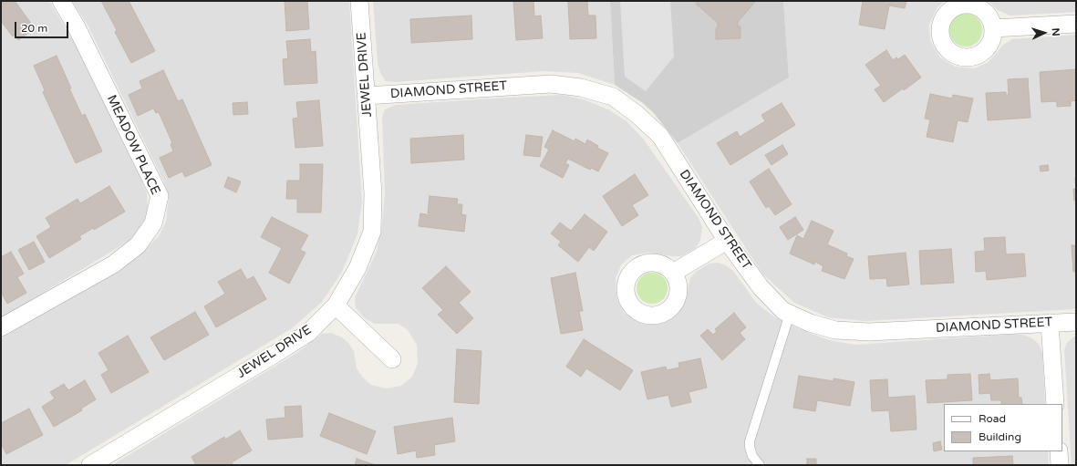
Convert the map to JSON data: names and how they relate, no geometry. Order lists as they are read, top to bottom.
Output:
{
  "streets": {
    "street": ["JEWEL DRIVE", "DIAMOND STREET", "MEADOW PLACE"]
  },
  "crossings": [
    ["JEWEL DRIVE", "DIAMOND STREET"]
  ],
  "legend": ["Road", "Building"],
  "scale_bar": "20 m",
  "north": "right"
}
